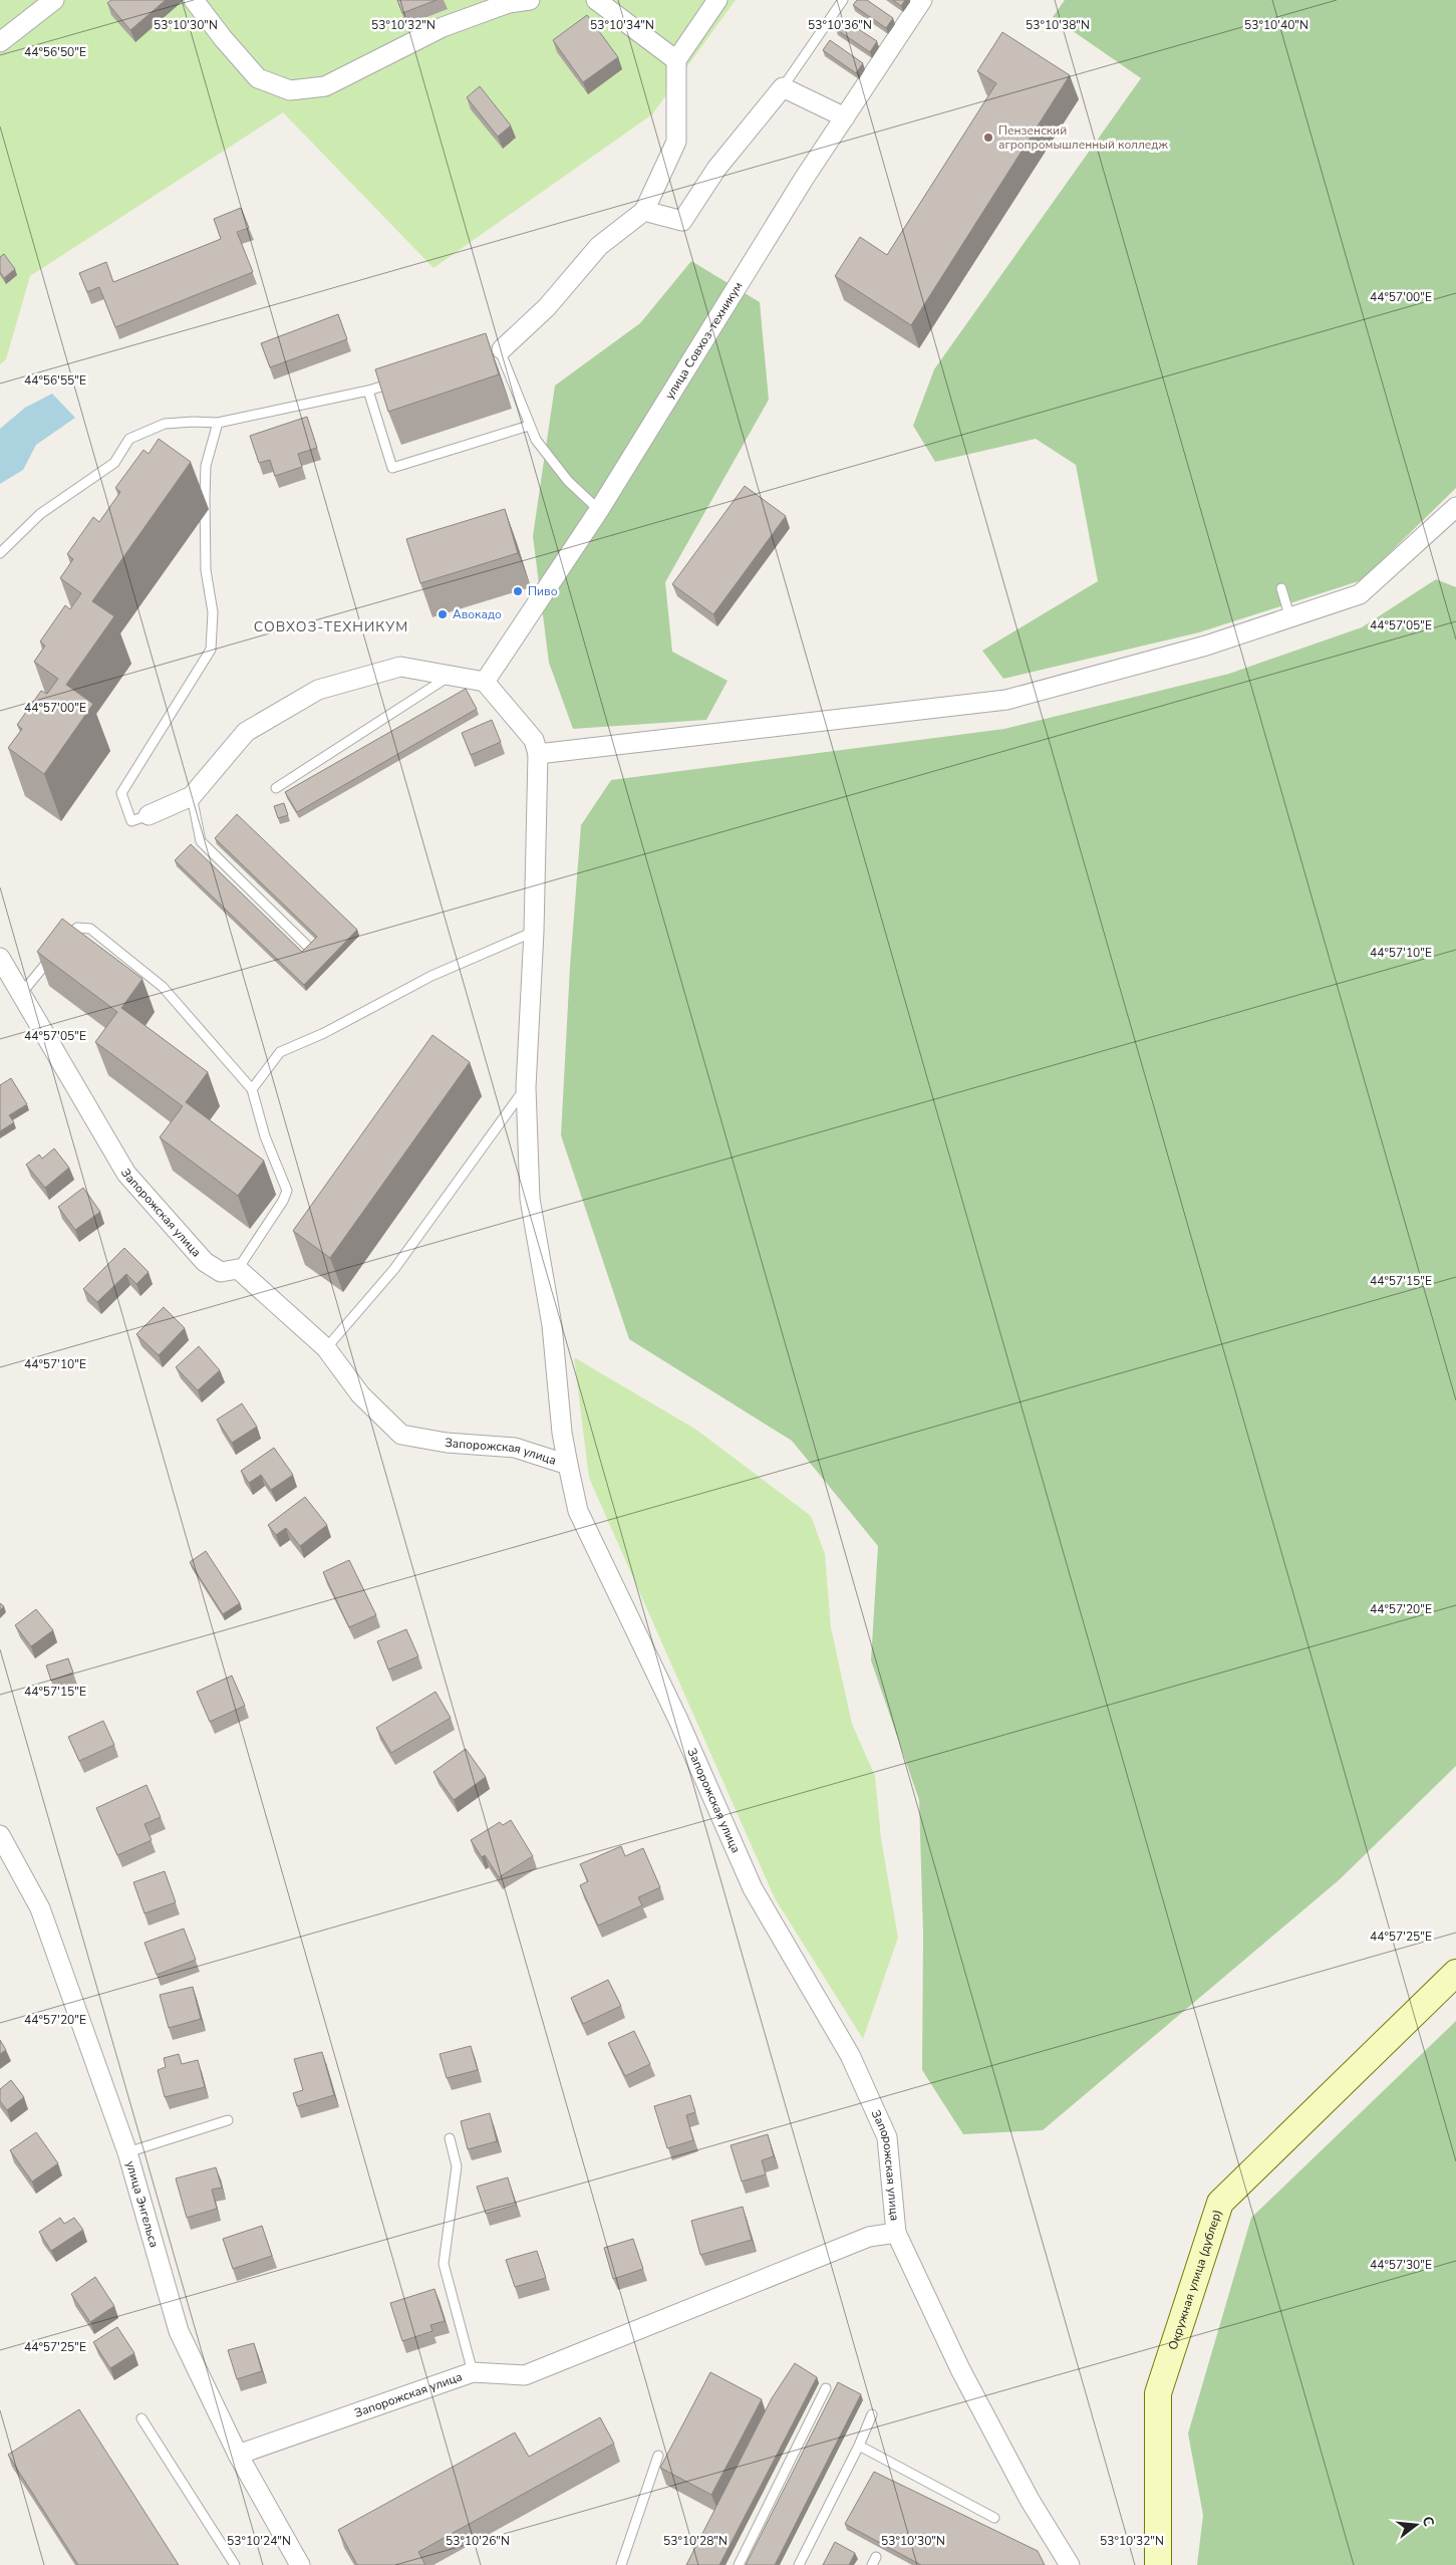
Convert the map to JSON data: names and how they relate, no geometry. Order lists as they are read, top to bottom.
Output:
{
  "streets": {
    "street": [
      "улица Совхоз-техникум",
      "Запорожская улица",
      "улица Энгельса",
      "Окружная улица (дублер)"
    ]
  },
  "crossings": [
    ["Запорожская улица", "улица Энгельса"]
  ],
  "districts": ["СОВХОЗ-ТЕХНИКУМ"],
  "places": ["Пензенский агропромышленный колледж", "Пиво", "Авокадо"],
  "north": "right",
  "coordinates": [
    "53°10'30\"N",
    "53°10'32\"N",
    "53°10'34\"N",
    "53°10'36\"N",
    "53°10'38\"N",
    "53°10'40\"N",
    "44°56'50\"E",
    "44°57'00\"E",
    "44°56'55\"E",
    "44°57'05\"E",
    "44°57'10\"E",
    "44°57'15\"E",
    "44°57'20\"E",
    "44°57'25\"E",
    "44°57'30\"E",
    "53°10'24\"N",
    "53°10'26\"N",
    "53°10'28\"N"
  ]
}
